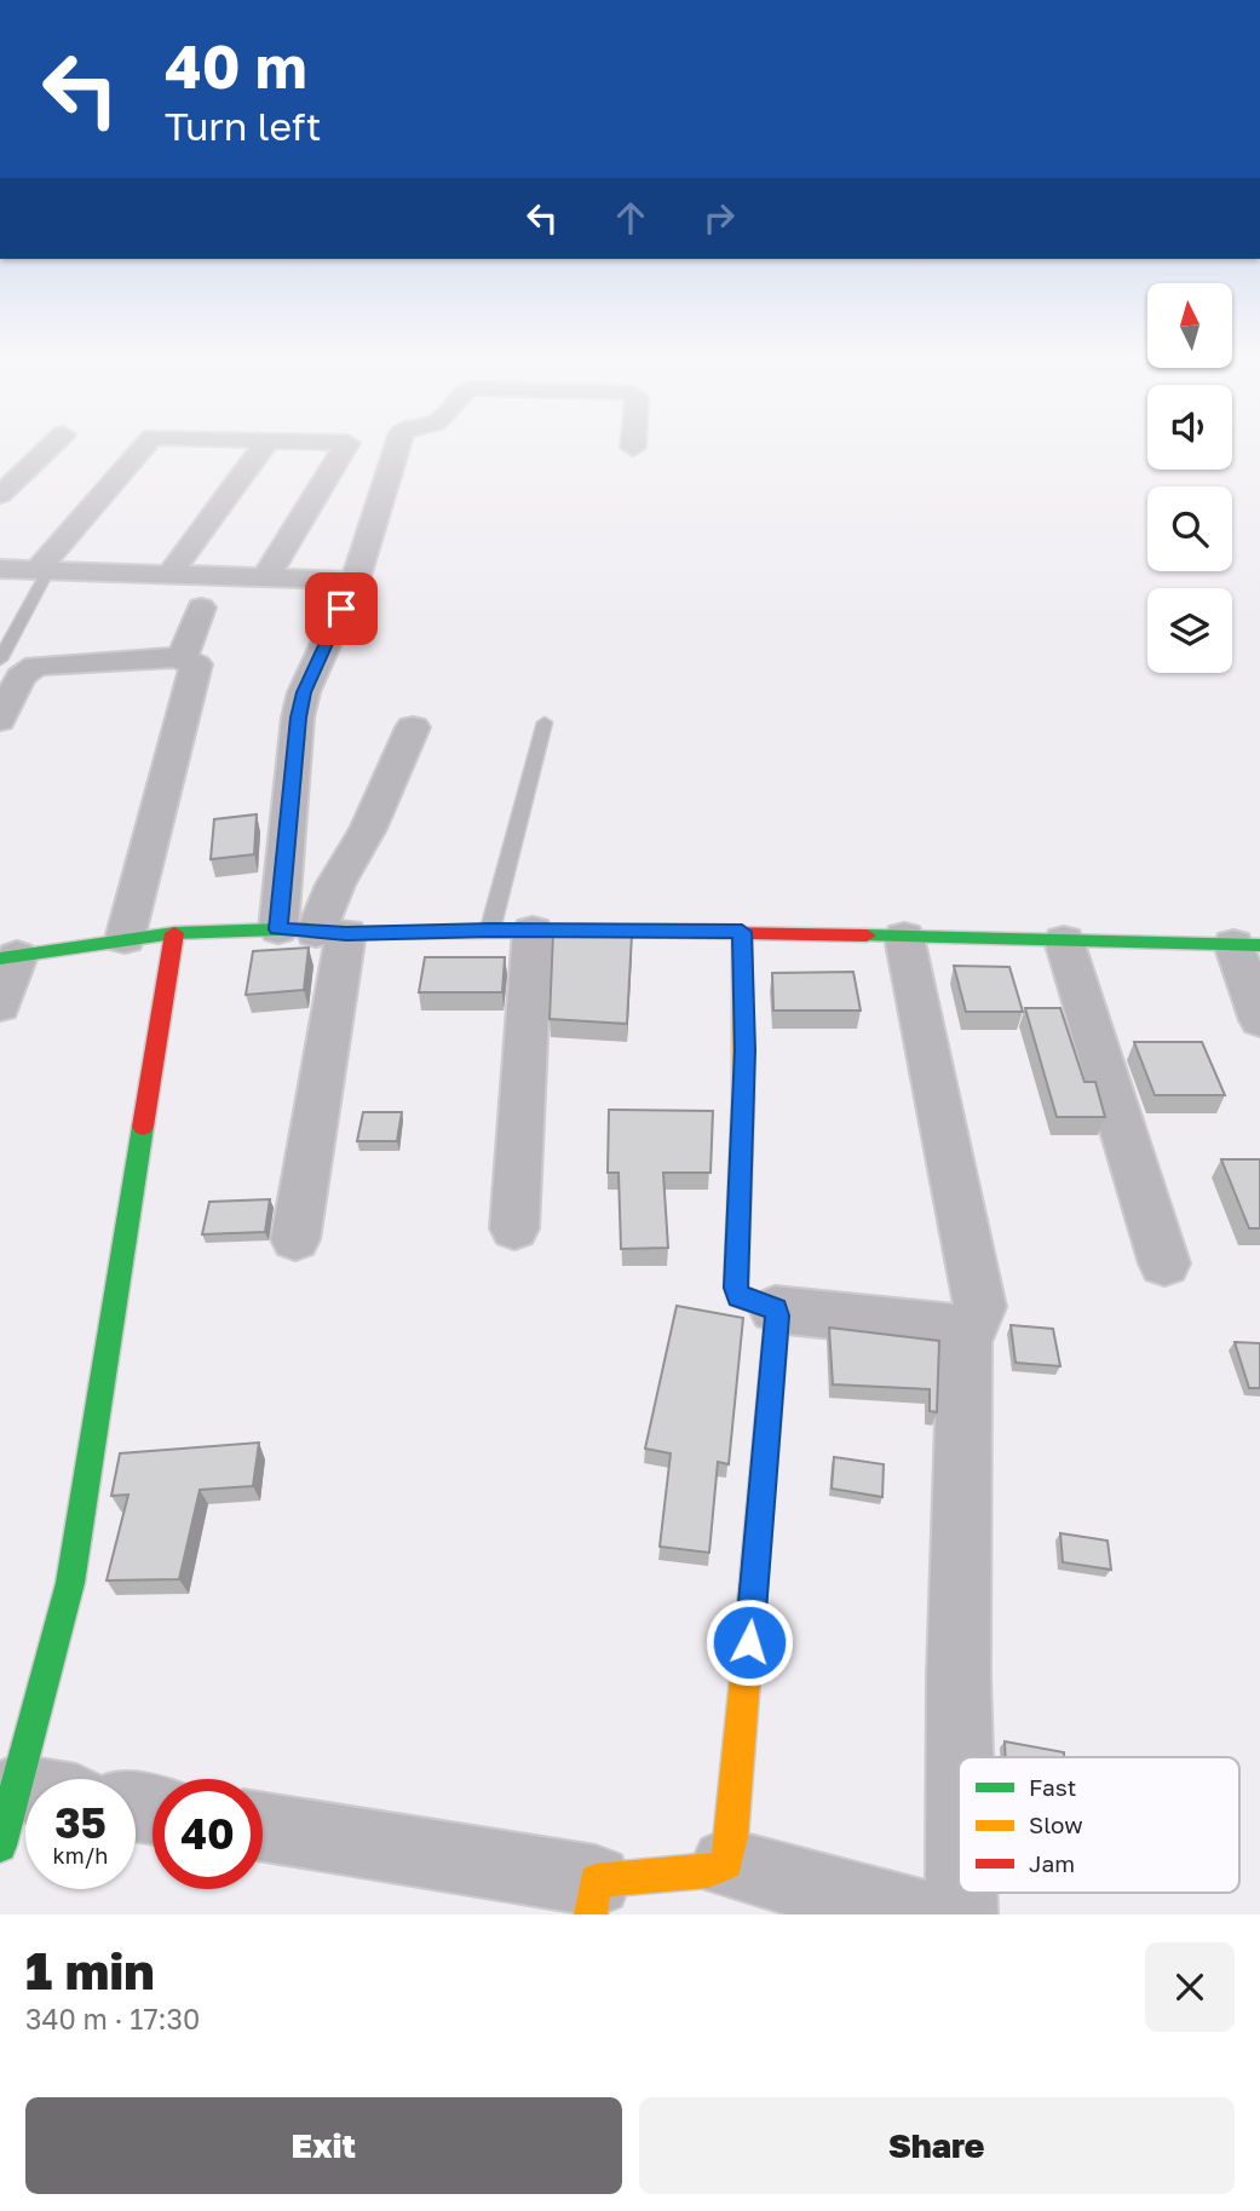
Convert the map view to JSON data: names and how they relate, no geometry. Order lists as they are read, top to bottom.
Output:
{
  "legend": ["Fast", "Slow", "Jam"],
  "north": "top",
  "page": {
    "turn": ["40 m", "Turn left"],
    "speed": "35 km/h",
    "limit": "40",
    "heading": ["1 min", "340 m · 17:30"],
    "buttons": ["Exit", "Share"]
  }
}
